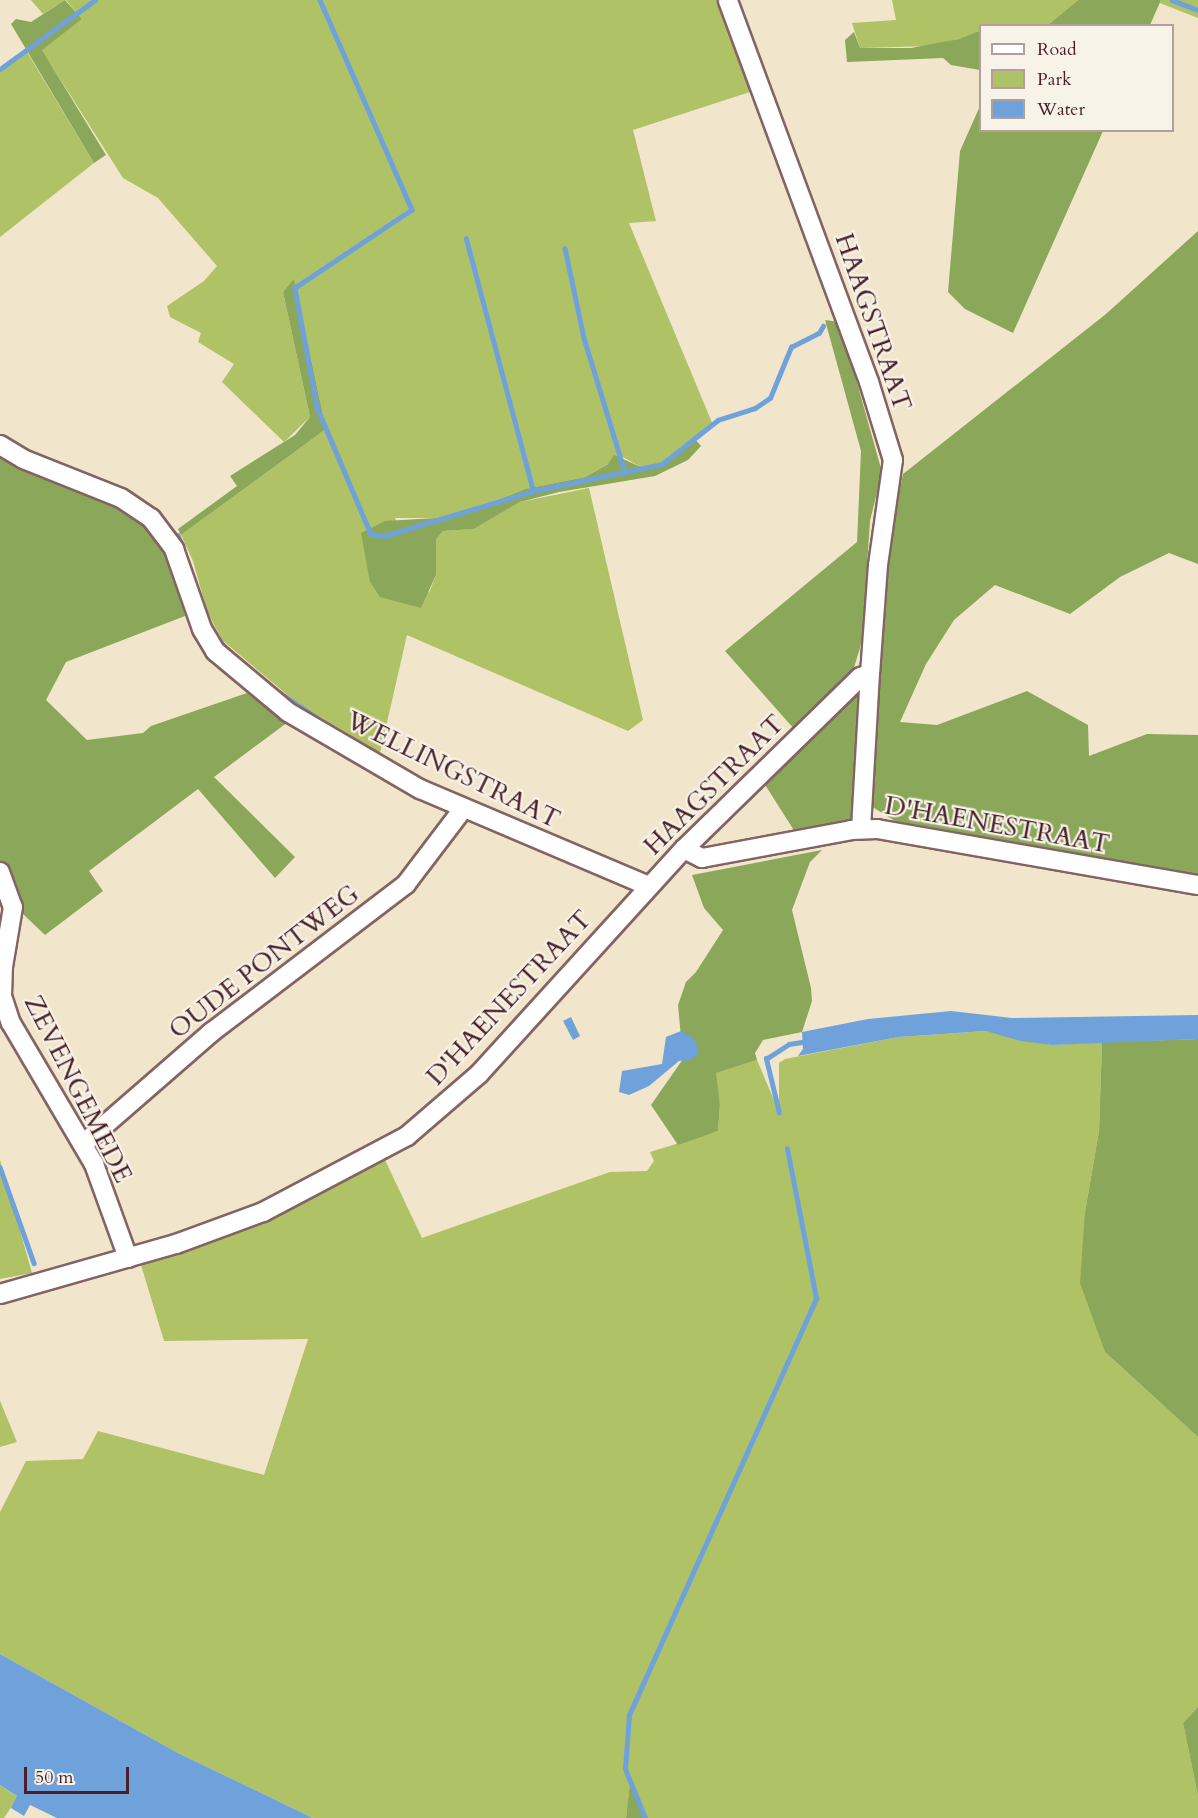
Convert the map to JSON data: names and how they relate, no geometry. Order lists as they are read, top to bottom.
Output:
{
  "streets": {
    "street": [
      "HAAGSTRAAT",
      "WELLINGSTRAAT",
      "D'HAENESTRAAT",
      "OUDE PONTWEG",
      "ZEVENGEMEDE"
    ]
  },
  "crossings": [
    ["HAAGSTRAAT", "WELLINGSTRAAT"],
    ["HAAGSTRAAT", "D'HAENESTRAAT"],
    ["WELLINGSTRAAT", "D'HAENESTRAAT"],
    ["WELLINGSTRAAT", "OUDE PONTWEG"],
    ["D'HAENESTRAAT", "ZEVENGEMEDE"],
    ["OUDE PONTWEG", "ZEVENGEMEDE"]
  ],
  "legend": ["Road", "Park", "Water"],
  "scale_bar": "50 m"
}
